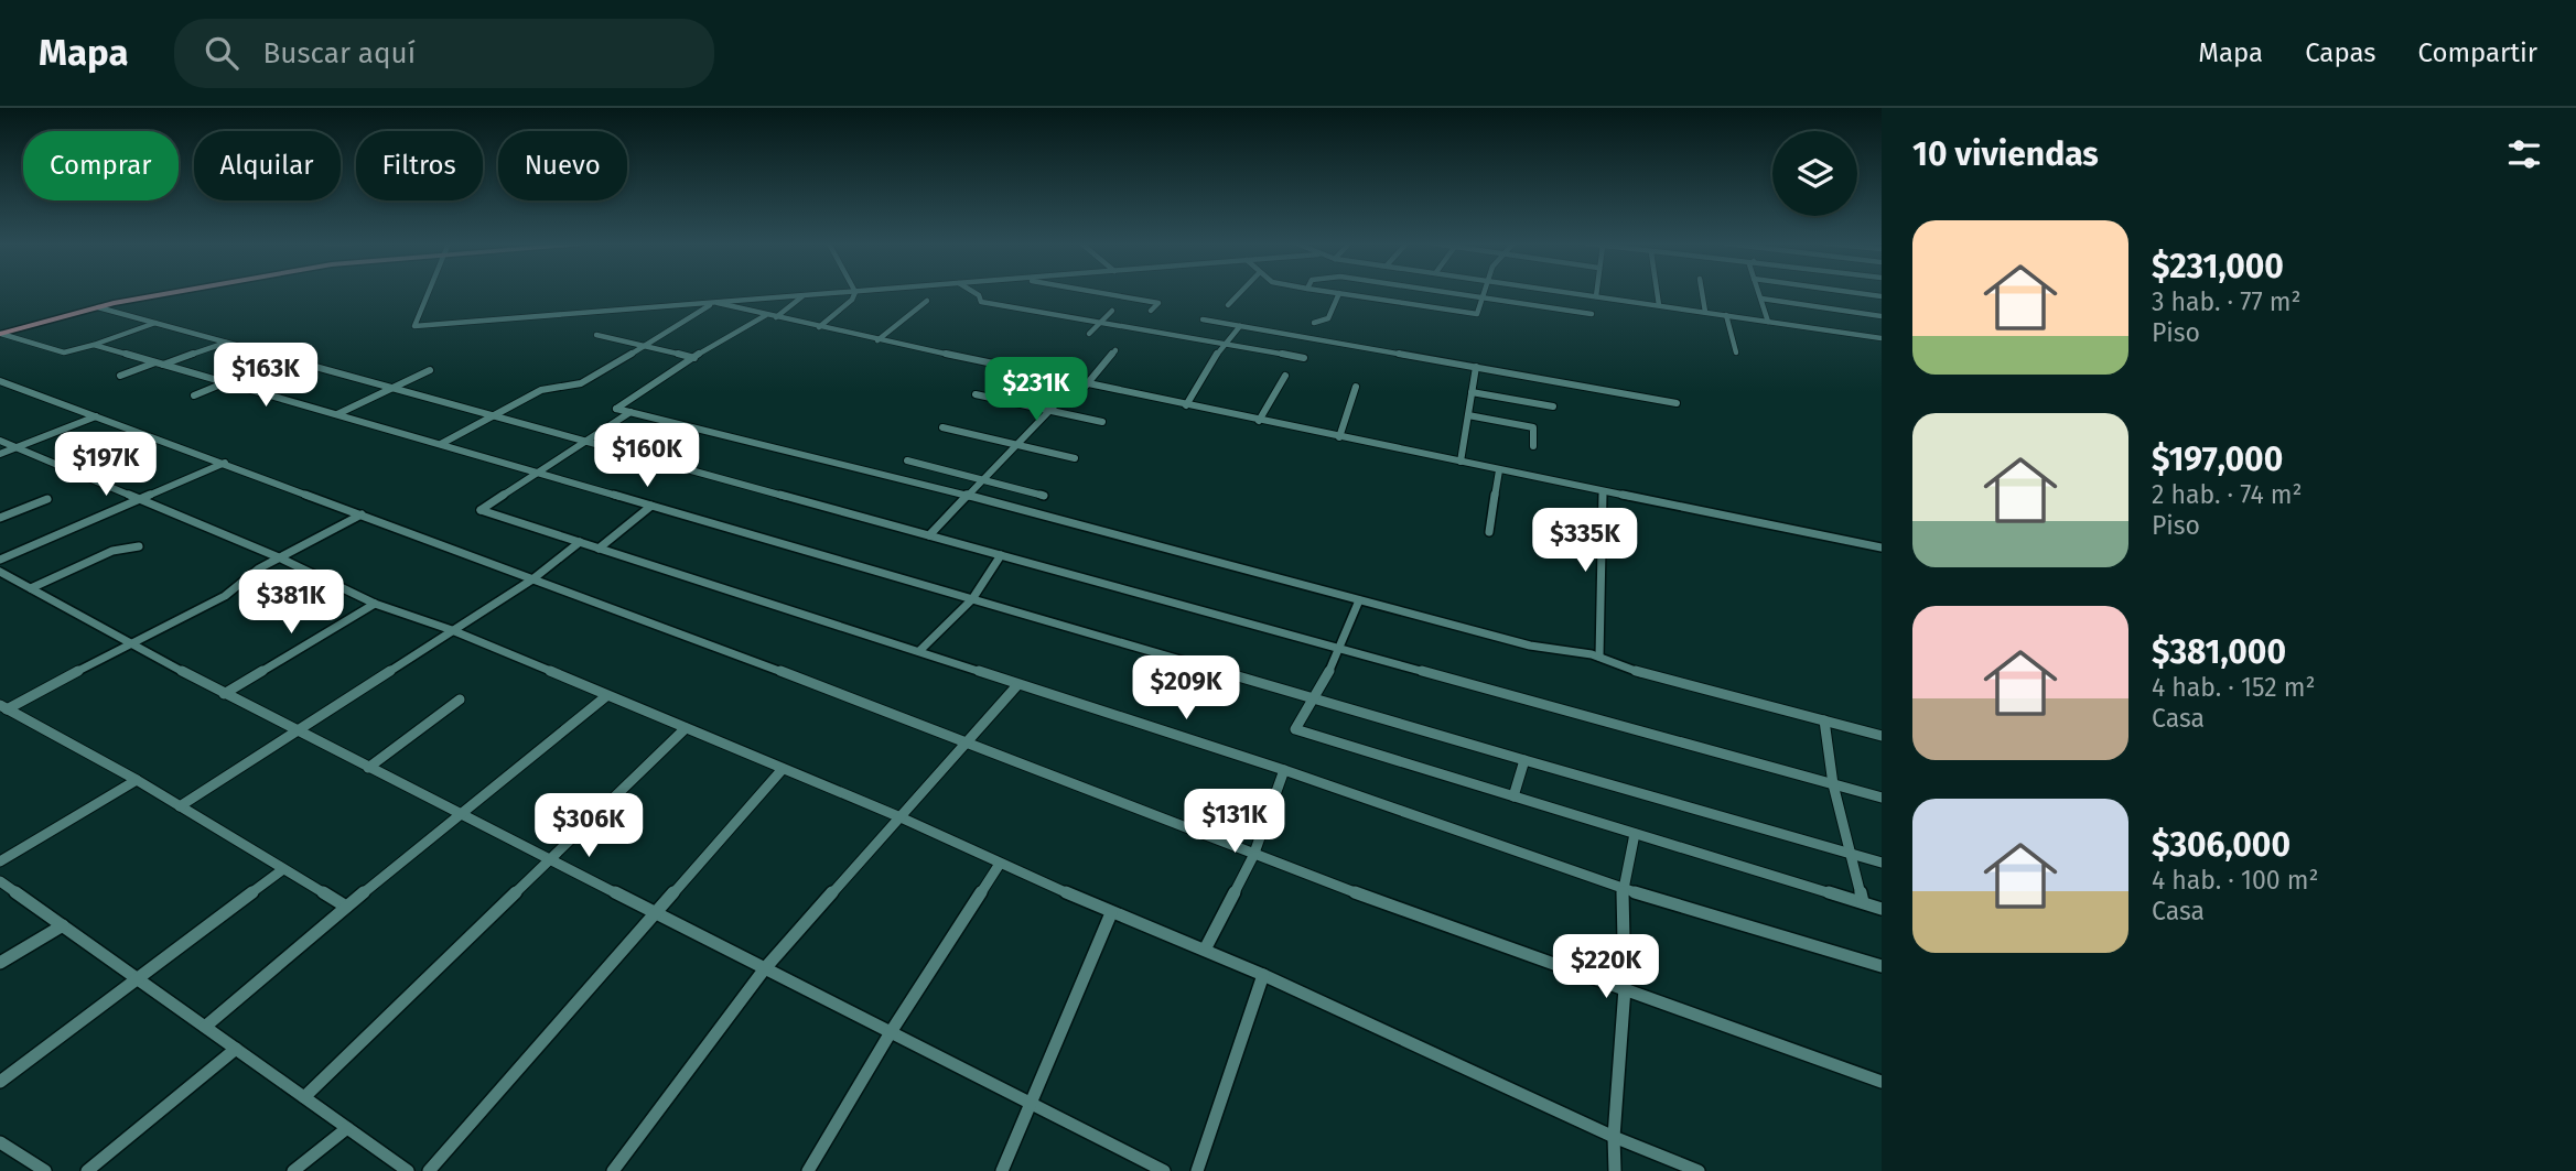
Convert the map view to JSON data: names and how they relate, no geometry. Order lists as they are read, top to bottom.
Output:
{
  "page": {
    "header": "Mapa",
    "search": "Buscar aquí",
    "nav": ["Mapa", "Capas", "Compartir"],
    "heading": "10 viviendas",
    "chip": [
      "Comprar",
      "Alquilar",
      "Filtros",
      "Nuevo"
    ],
    "list": [
      {
        "name": "$231,000",
        "note": "3 hab. · 77 m² · Piso"
      },
      {
        "name": "$197,000",
        "note": "2 hab. · 74 m² · Piso"
      },
      {
        "name": "$381,000",
        "note": "4 hab. · 152 m² · Casa"
      },
      {
        "name": "$306,000",
        "note": "4 hab. · 100 m² · Casa"
      }
    ],
    "price": [
      "$163K",
      "$231K",
      "$160K",
      "$197K",
      "$335K",
      "$381K",
      "$209K",
      "$131K",
      "$306K",
      "$220K"
    ]
  }
}
